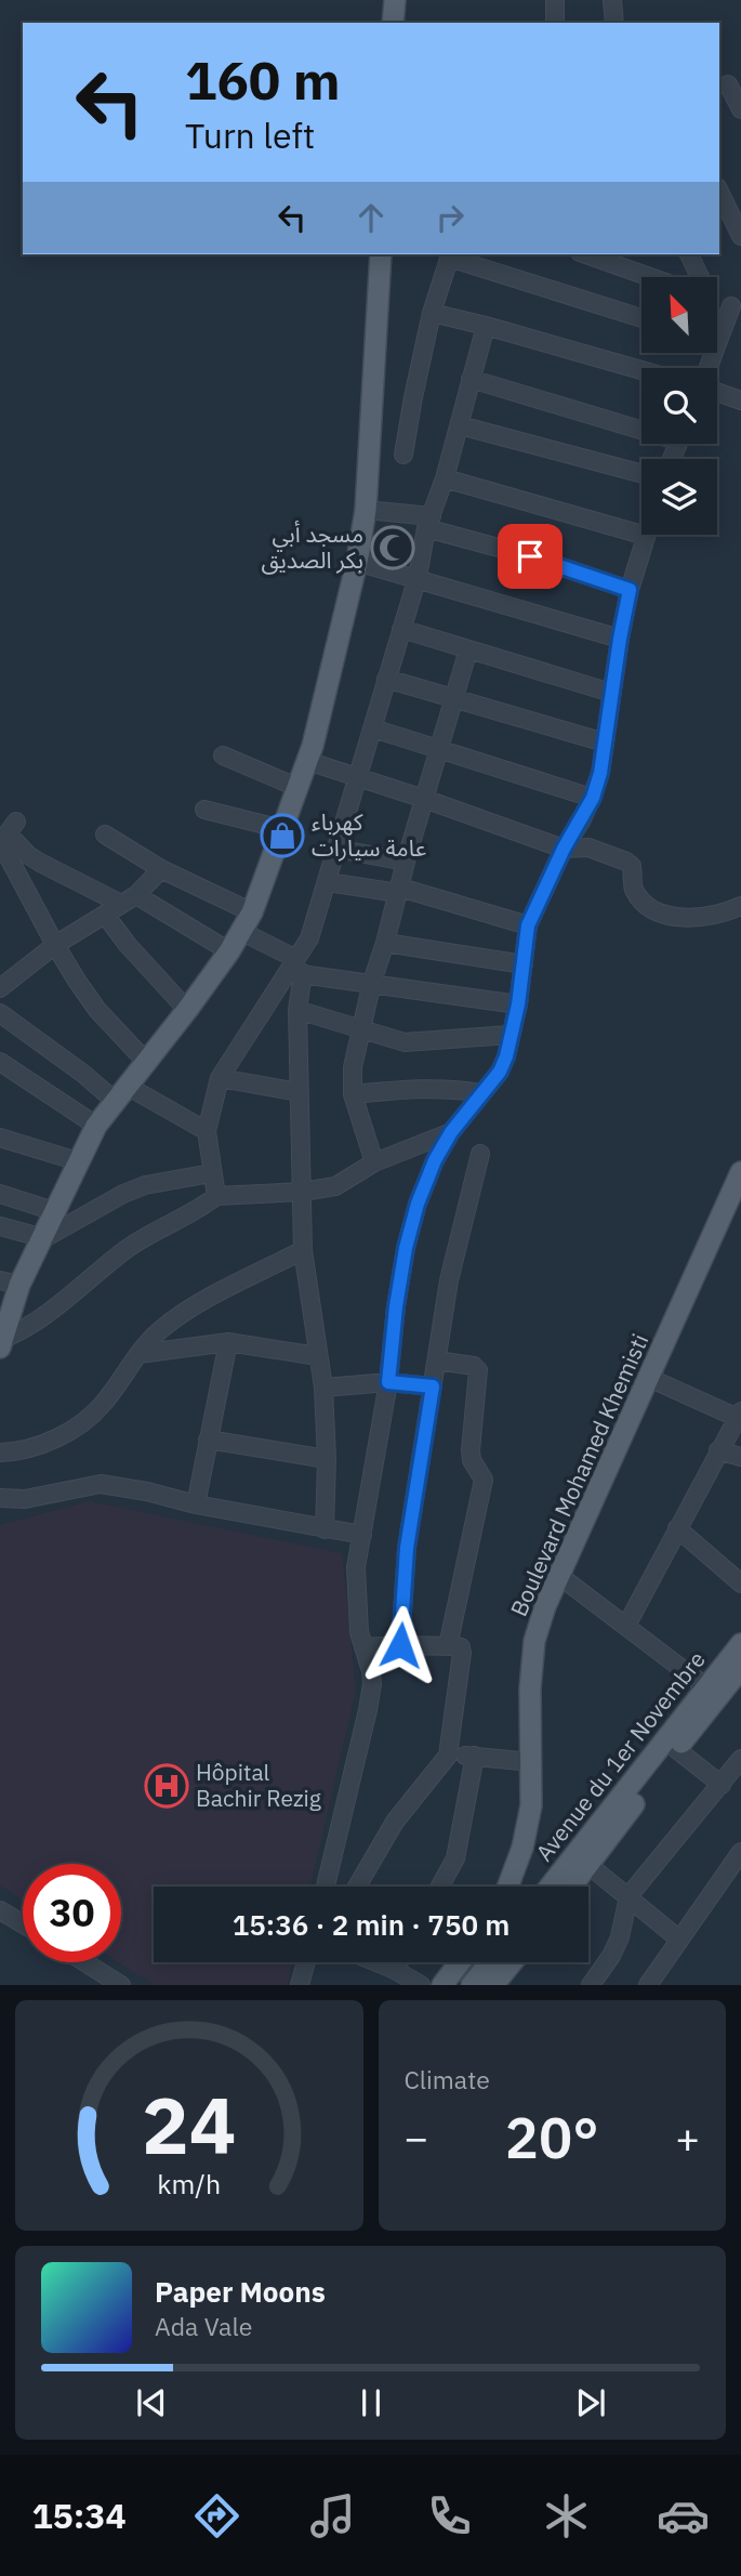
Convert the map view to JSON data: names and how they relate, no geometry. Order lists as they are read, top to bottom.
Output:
{
  "streets": {
    "main road": ["Boulevard Mohamed Khemisti", "Avenue du 1er Novembre"]
  },
  "places": {
    "mosque": ["مسجد أبي بكر الصديق"],
    "shop": ["كهرباء عامة سيارات"],
    "hospital": ["Hôpital Bachir Rezig"]
  },
  "north": "top left",
  "page": {
    "turn": ["160 m", "Turn left"],
    "limit": "30",
    "trip": "15:36 · 2 min · 750 m",
    "tile": "Climate",
    "heat": ["−", "20°", "+"],
    "song": ["Paper Moons", "Ada Vale"],
    "tabs": "15:34",
    "gauge": ["24", "km/h"]
  }
}
